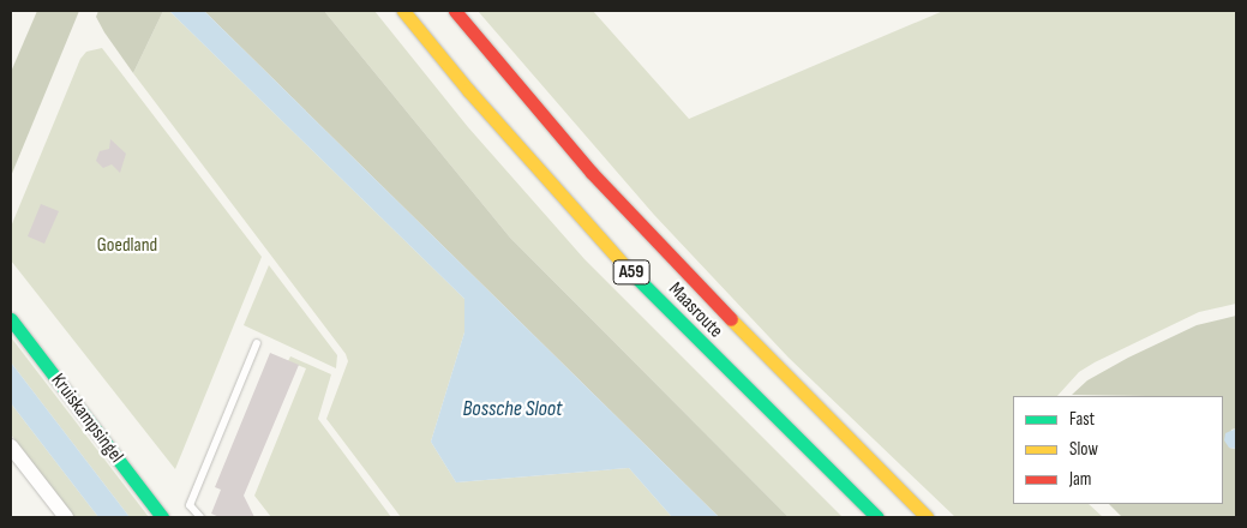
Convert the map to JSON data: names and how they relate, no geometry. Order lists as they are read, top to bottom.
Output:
{
  "streets": {
    "main road": ["A59", "Maasroute", "Kruiskampsingel"]
  },
  "water": ["Bossche Sloot"],
  "parks": ["Goedland"],
  "legend": ["Fast", "Slow", "Jam"]
}
